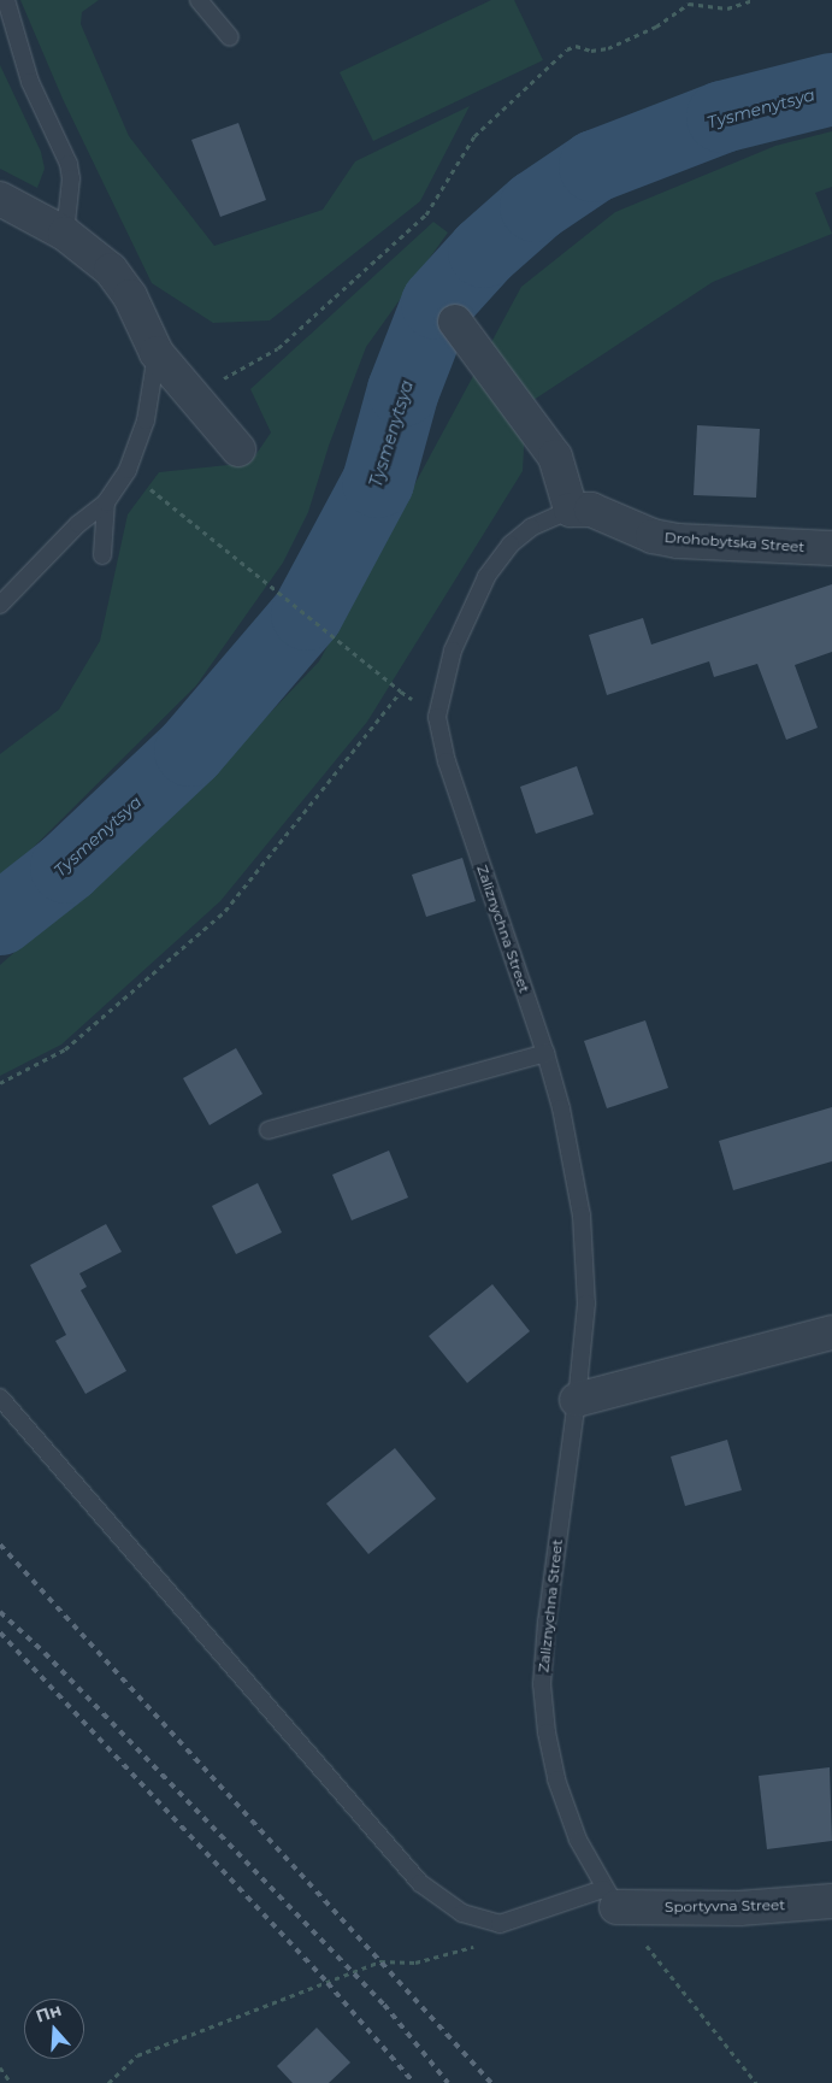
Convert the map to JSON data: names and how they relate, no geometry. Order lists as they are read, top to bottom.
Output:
{
  "streets": {
    "street": ["Drohobytska Street", "Sportyvna Street"],
    "lane": ["Zaliznychna Street"]
  },
  "crossings": [
    ["Drohobytska Street", "Zaliznychna Street"],
    ["Zaliznychna Street", "Sportyvna Street"]
  ],
  "water": ["Tysmenytsya"],
  "north": "top"
}
